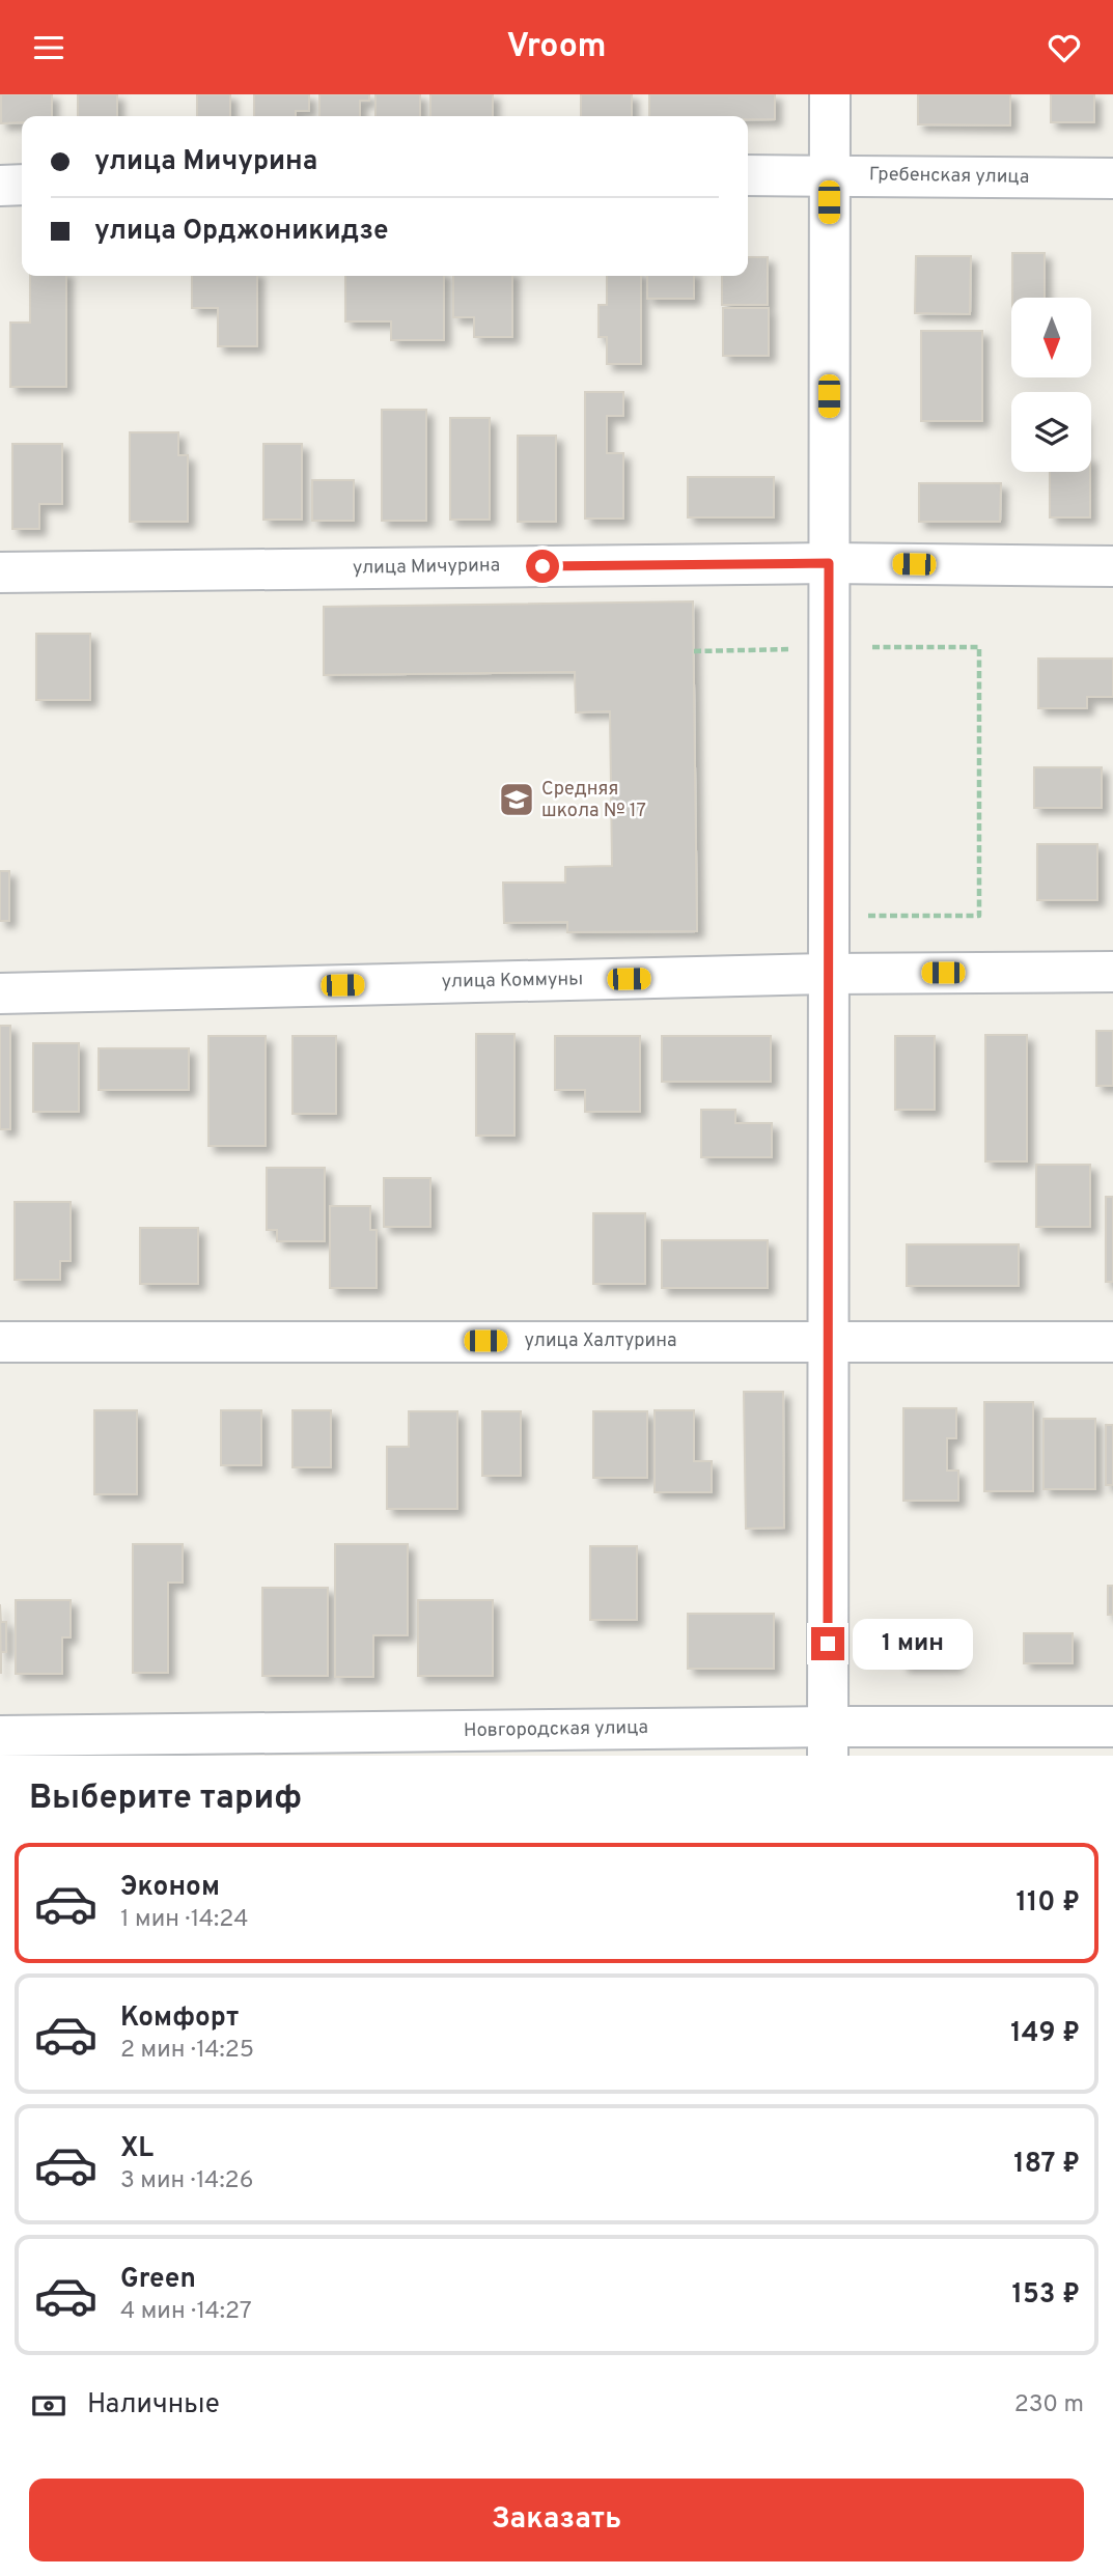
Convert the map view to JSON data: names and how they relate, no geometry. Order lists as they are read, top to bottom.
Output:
{
  "streets": {
    "street": [
      "Гребенская улица",
      "улица Мичурина",
      "улица Коммуны",
      "улица Халтурина",
      "Новгородская улица"
    ]
  },
  "places": {
    "school or university": ["Средняя школа № 17"]
  },
  "north": "bottom",
  "page": {
    "header": "Vroom",
    "banner": ["улица Мичурина", "улица Орджоникидзе"],
    "bubble": "1 мин",
    "heading": "Выберите тариф",
    "list": [
      {
        "name": "Эконом",
        "note": "1 мин · 14:24",
        "value": "110 ₽"
      },
      {
        "name": "Комфорт",
        "note": "2 мин · 14:25",
        "value": "149 ₽"
      },
      {
        "name": "XL",
        "note": "3 мин · 14:26",
        "value": "187 ₽"
      },
      {
        "name": "Green",
        "note": "4 мин · 14:27",
        "value": "153 ₽"
      }
    ],
    "pay": ["Наличные", "230 m"],
    "buttons": "Заказать"
  }
}
